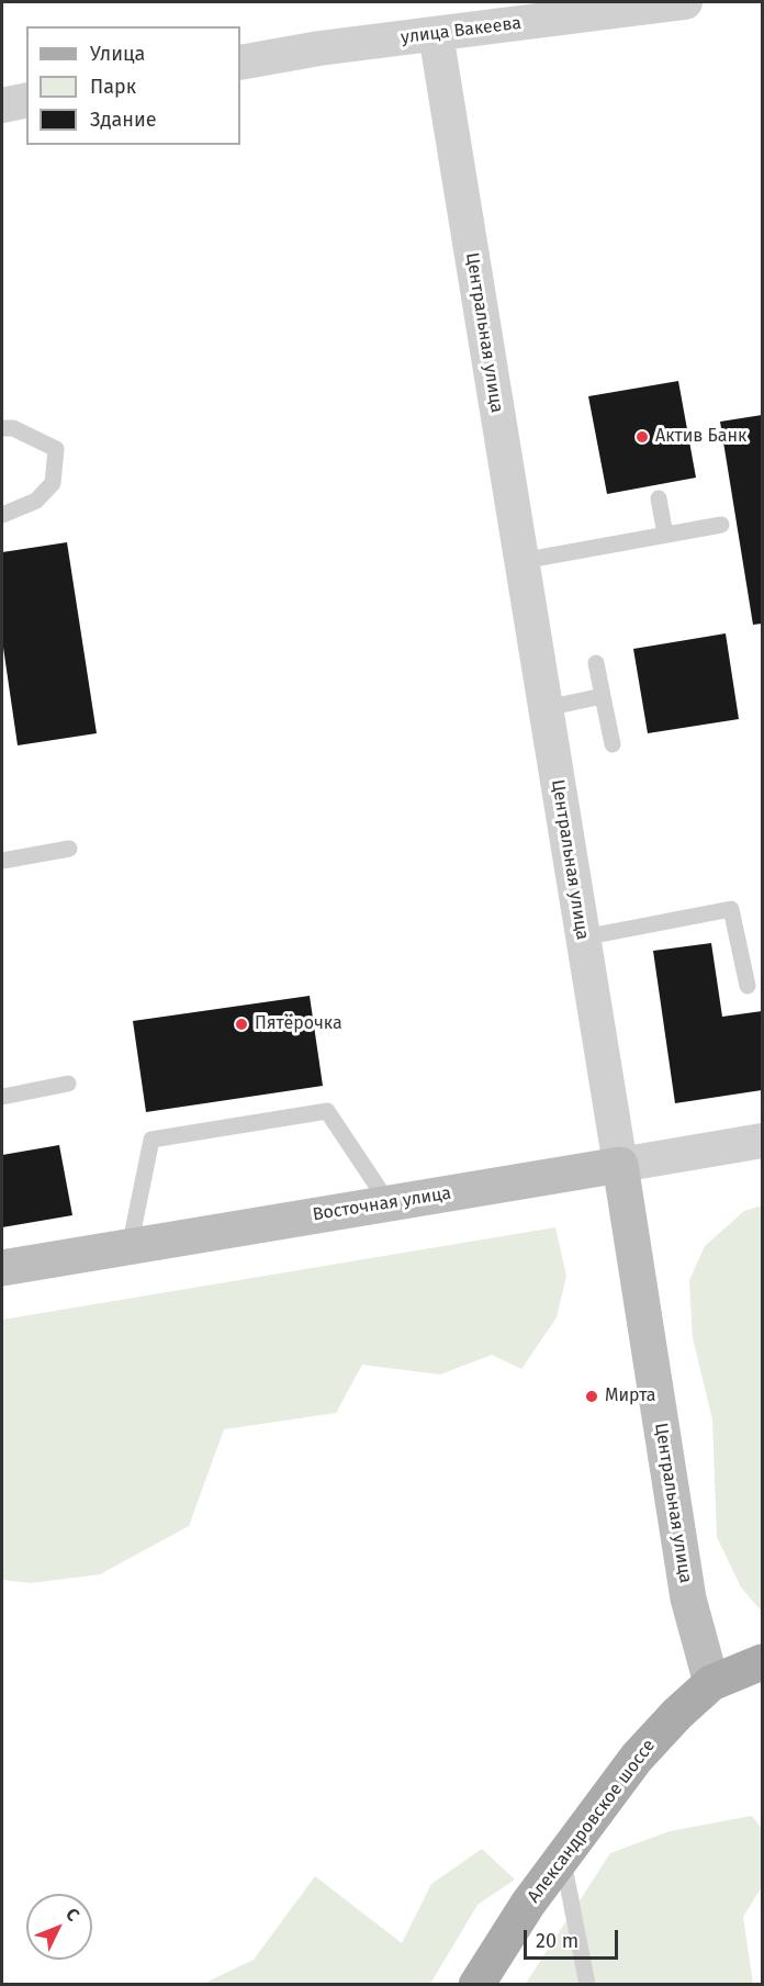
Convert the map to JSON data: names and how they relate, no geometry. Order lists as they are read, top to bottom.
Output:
{
  "streets": {
    "main road": ["Александровское шоссе"],
    "street": ["улица Вакеева", "Центральная улица", "Восточная улица"]
  },
  "crossings": [
    ["улица Вакеева", "Центральная улица"],
    ["Центральная улица", "Восточная улица"],
    ["Центральная улица", "Александровское шоссе"]
  ],
  "places": ["Актив Банк", "Пятёрочка", "Мирта"],
  "legend": ["Улица", "Парк", "Здание"],
  "scale_bar": "20 m",
  "north": "top right"
}
